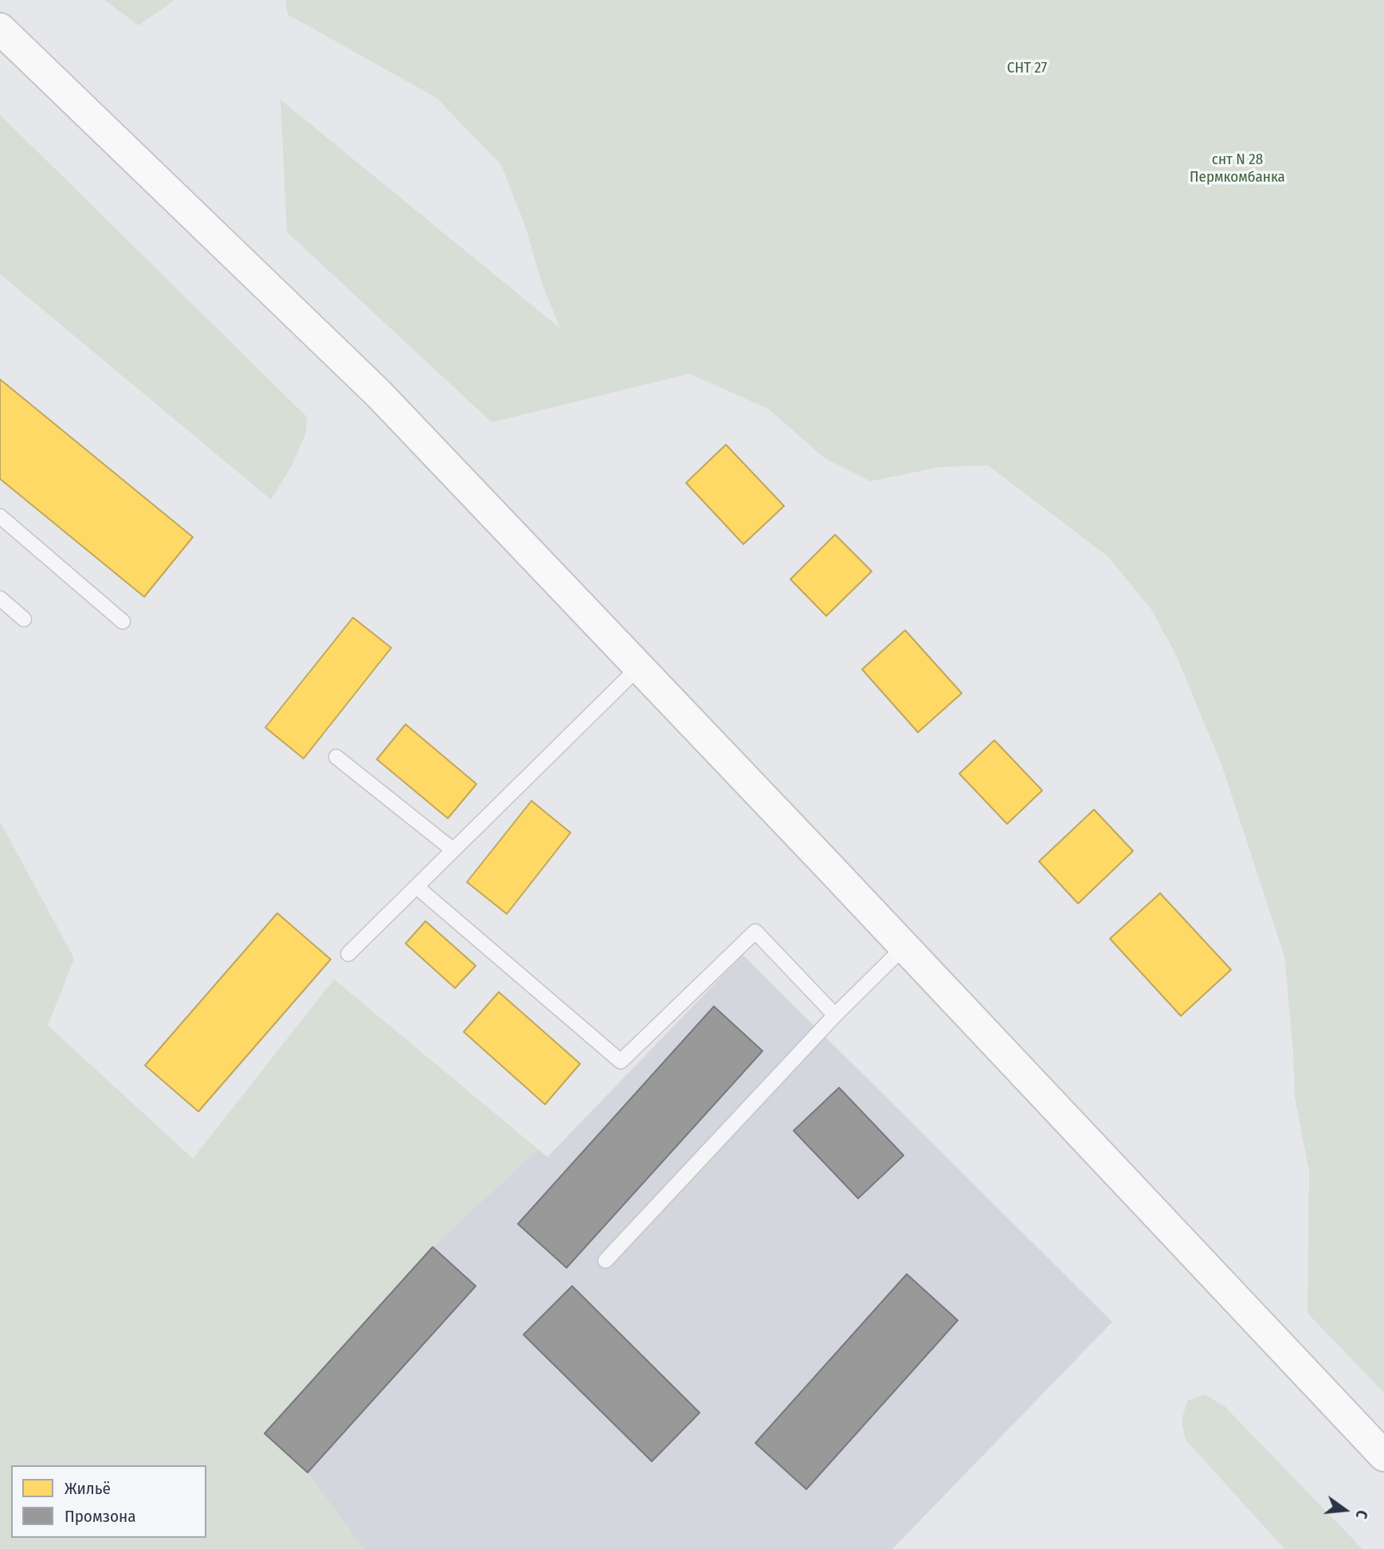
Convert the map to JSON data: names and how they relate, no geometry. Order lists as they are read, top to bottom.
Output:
{
  "parks": ["СНТ 27", "снт N 28 Пермкомбанка"],
  "legend": ["Жильё", "Промзона"],
  "north": "right"
}
